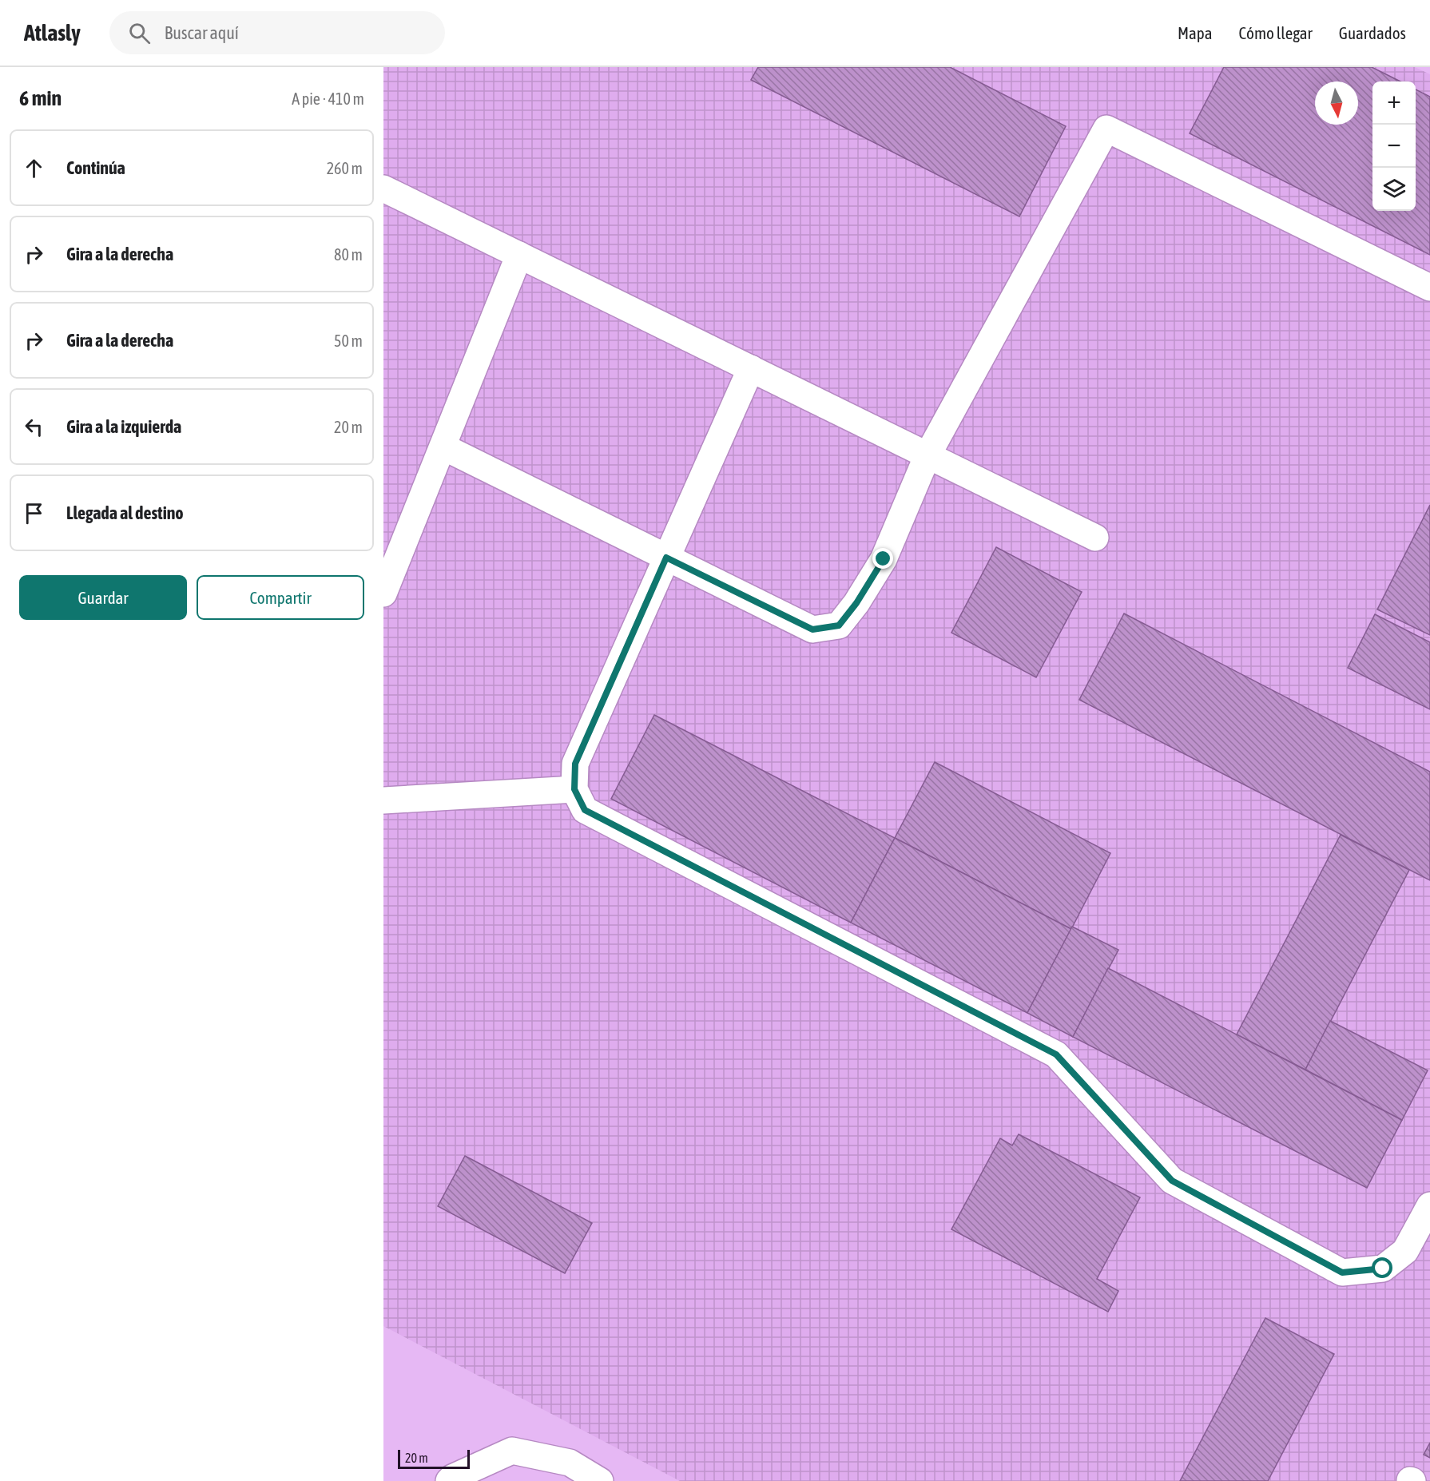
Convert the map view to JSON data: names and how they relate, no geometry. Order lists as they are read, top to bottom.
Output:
{
  "scale_bar": "20 m",
  "north": "bottom",
  "page": {
    "header": "Atlasly",
    "search": "Buscar aquí",
    "nav": ["Mapa", "Cómo llegar", "Guardados"],
    "heading": ["6 min", "A pie · 410 m"],
    "map_buttons": ["+", "−"],
    "list": [
      ["Continúa", "260 m"],
      ["Gira a la derecha", "80 m"],
      ["Gira a la derecha", "50 m"],
      ["Gira a la izquierda", "20 m"],
      "Llegada al destino"
    ],
    "buttons": ["Guardar", "Compartir"],
    "scale": "20 m"
  }
}
